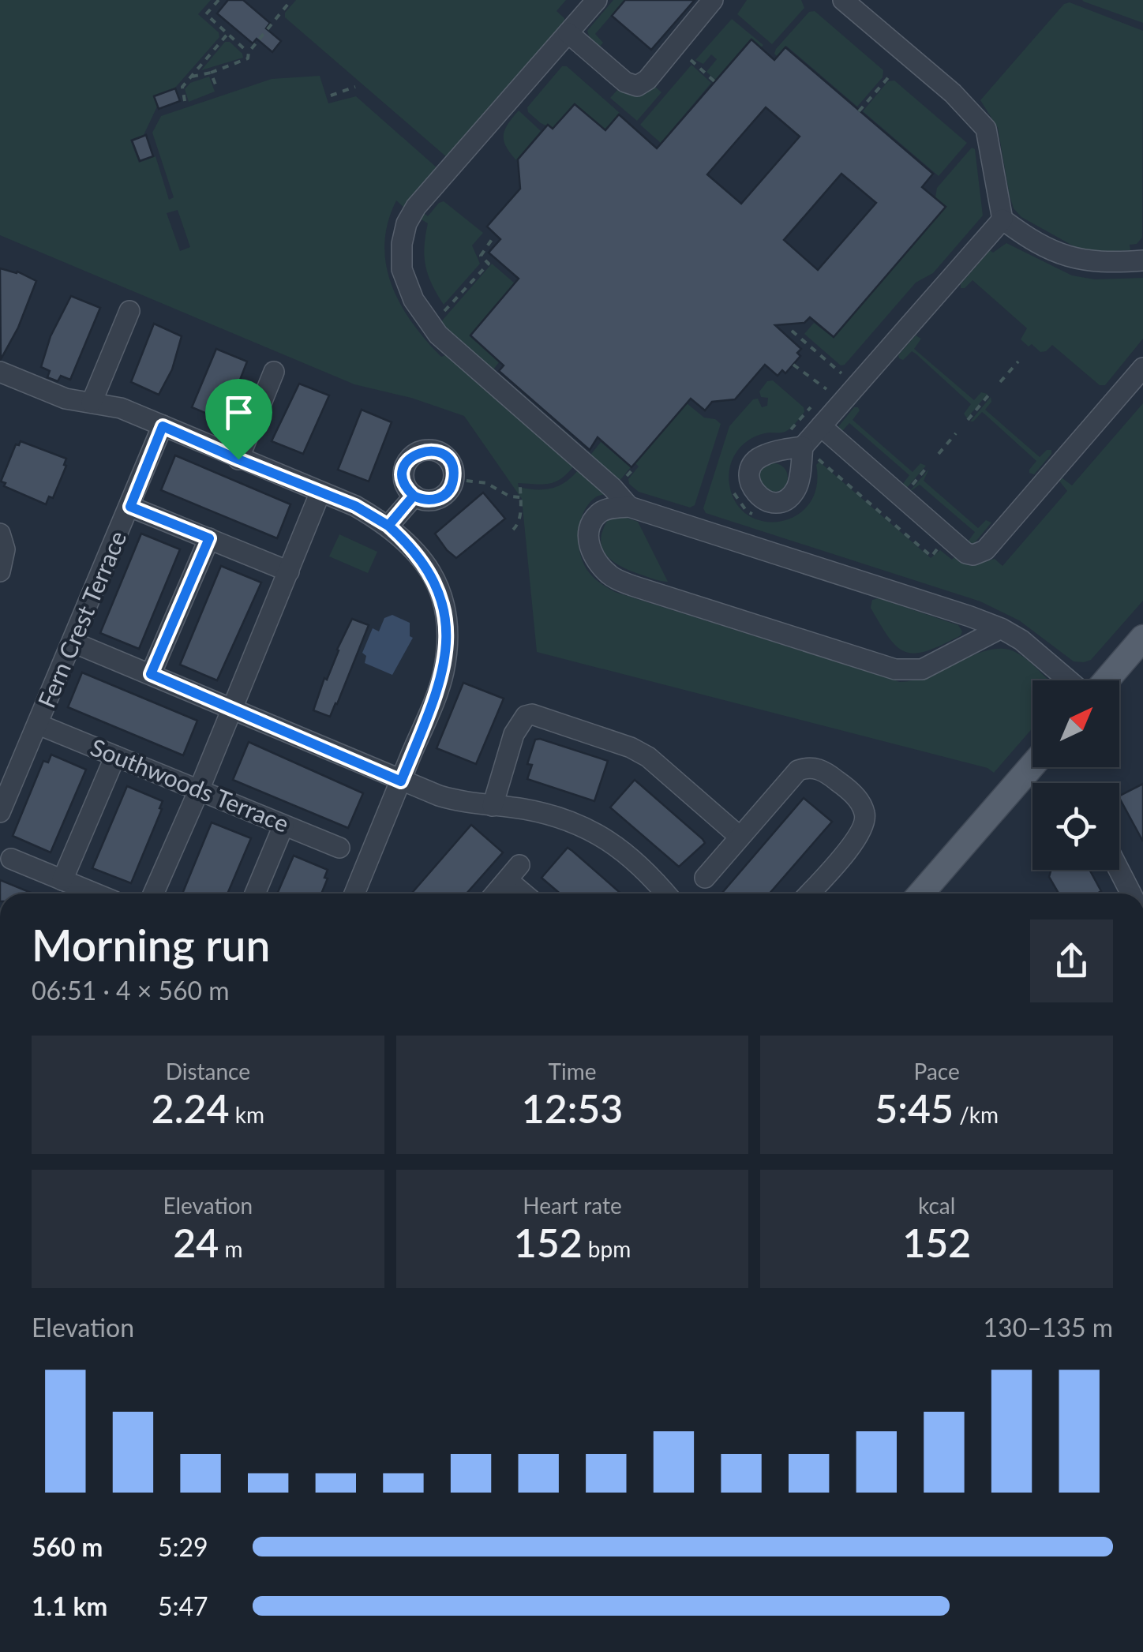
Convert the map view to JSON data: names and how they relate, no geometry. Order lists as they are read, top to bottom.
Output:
{
  "streets": {
    "street": ["Fern Crest Terrace", "Southwoods Terrace"]
  },
  "crossings": [
    ["Fern Crest Terrace", "Southwoods Terrace"]
  ],
  "north": "top right",
  "page": {
    "heading": ["Morning run", "06:51 · 4 × 560 m"],
    "stats": [
      ["Distance", "2.24 km"],
      ["Time", "12:53"],
      ["Pace", "5:45 /km"],
      ["Elevation", "24 m"],
      ["Heart rate", "152 bpm"],
      ["kcal", "152"]
    ],
    "chart": ["Elevation", "130–135 m"],
    "list": [
      {
        "name": "560 m",
        "note": "5:29"
      },
      {
        "name": "1.1 km",
        "note": "5:47"
      }
    ]
  }
}
